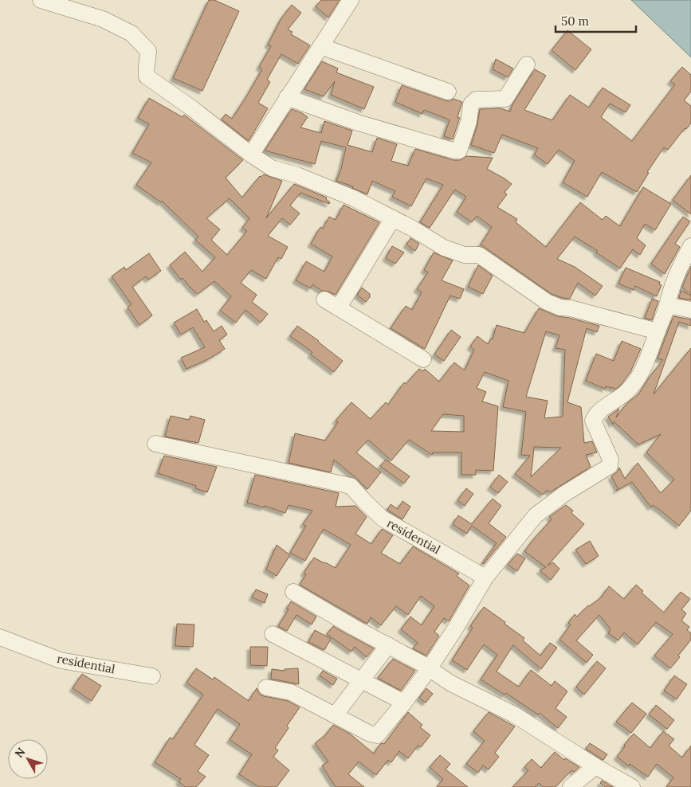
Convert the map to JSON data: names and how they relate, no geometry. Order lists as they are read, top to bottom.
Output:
{
  "streets": {
    "street": ["residential"]
  },
  "scale_bar": "50 m",
  "north": "top left"
}
